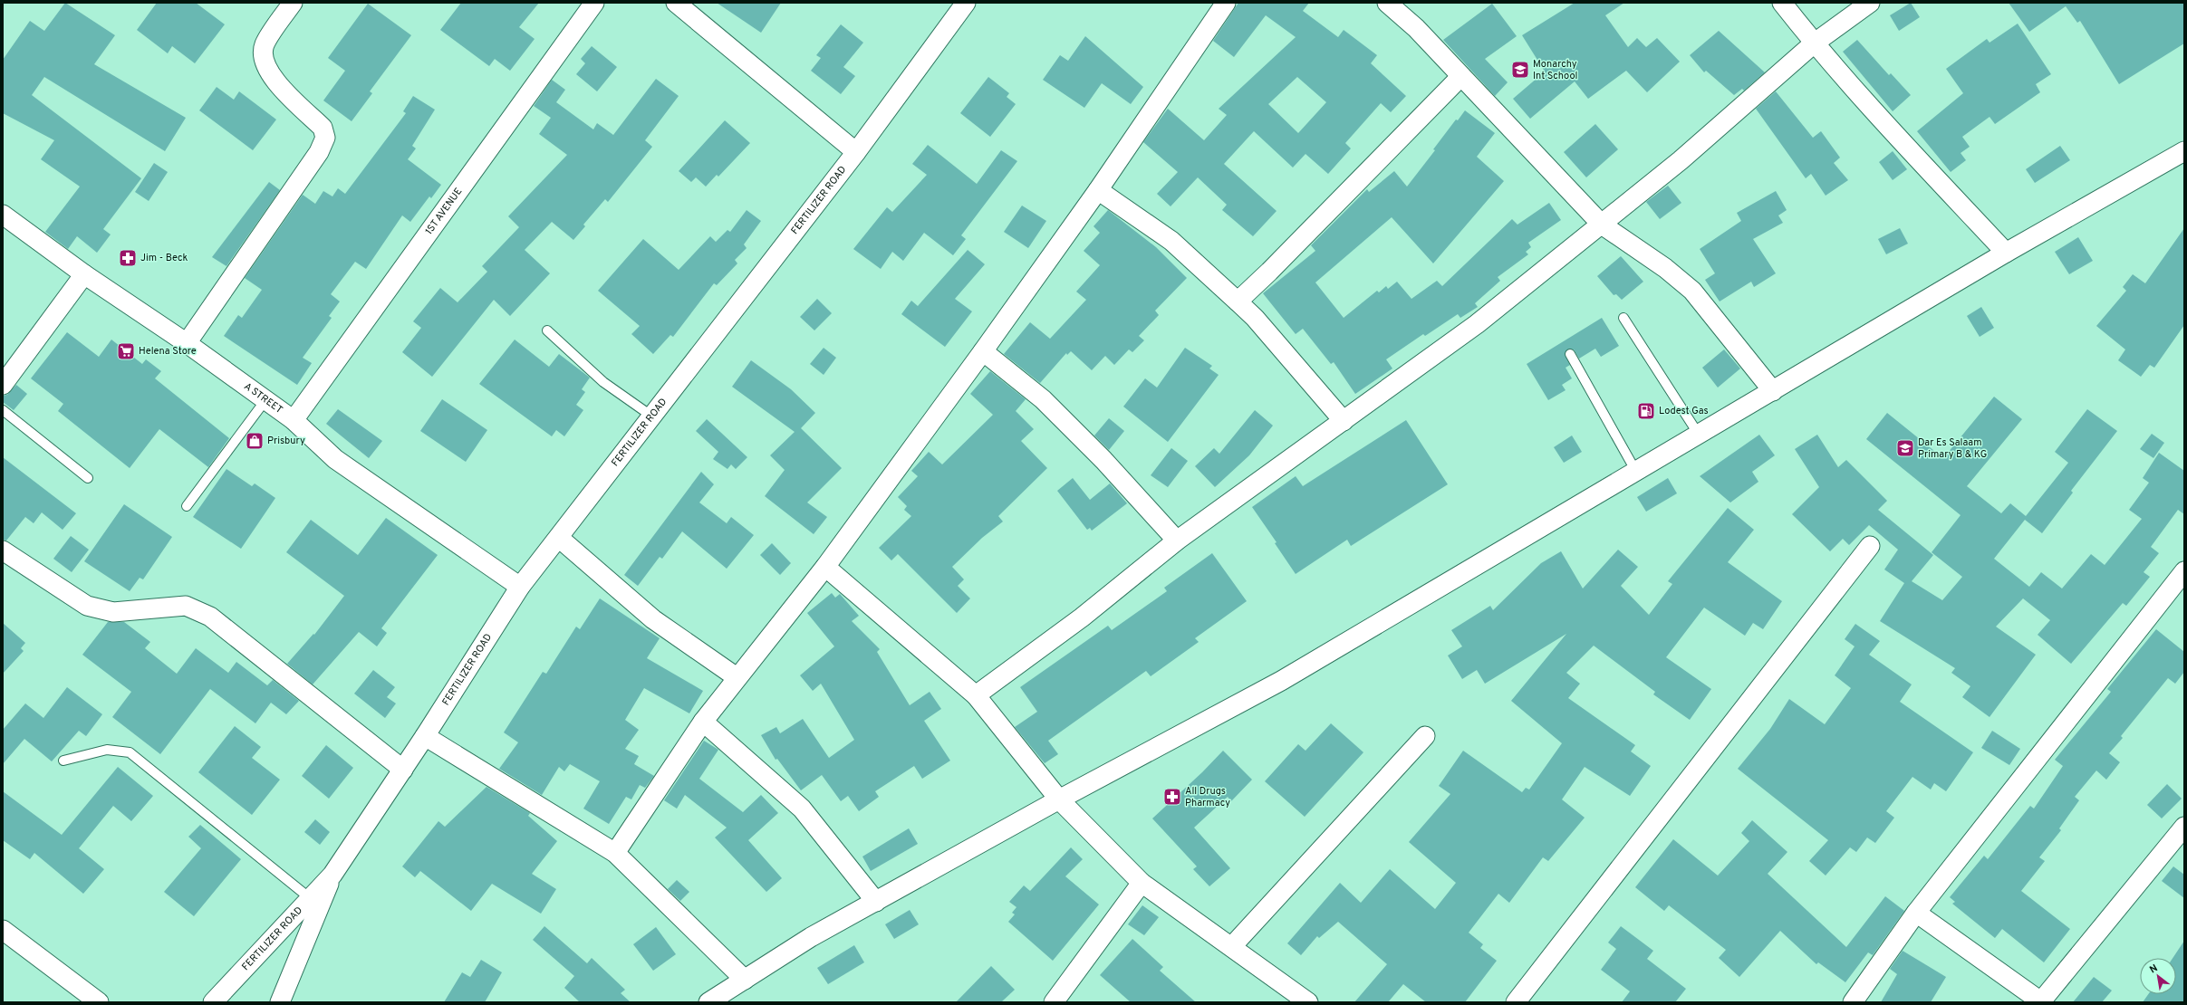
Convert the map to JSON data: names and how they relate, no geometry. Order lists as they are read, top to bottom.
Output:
{
  "streets": {
    "street": ["FERTILIZER ROAD", "1ST AVENUE", "A STREET"]
  },
  "crossings": [
    ["FERTILIZER ROAD", "A STREET"],
    ["1ST AVENUE", "A STREET"]
  ],
  "places": {
    "school or university": ["Monarchy Int School", "Dar Es Salaam Primary B & KG"],
    "pharmacy": ["Jim - Beck", "All Drugs Pharmacy"],
    "supermarket": ["Helena Store"],
    "fuel station": ["Lodest Gas"],
    "shop": ["Prisbury"]
  },
  "north": "top left"
}
